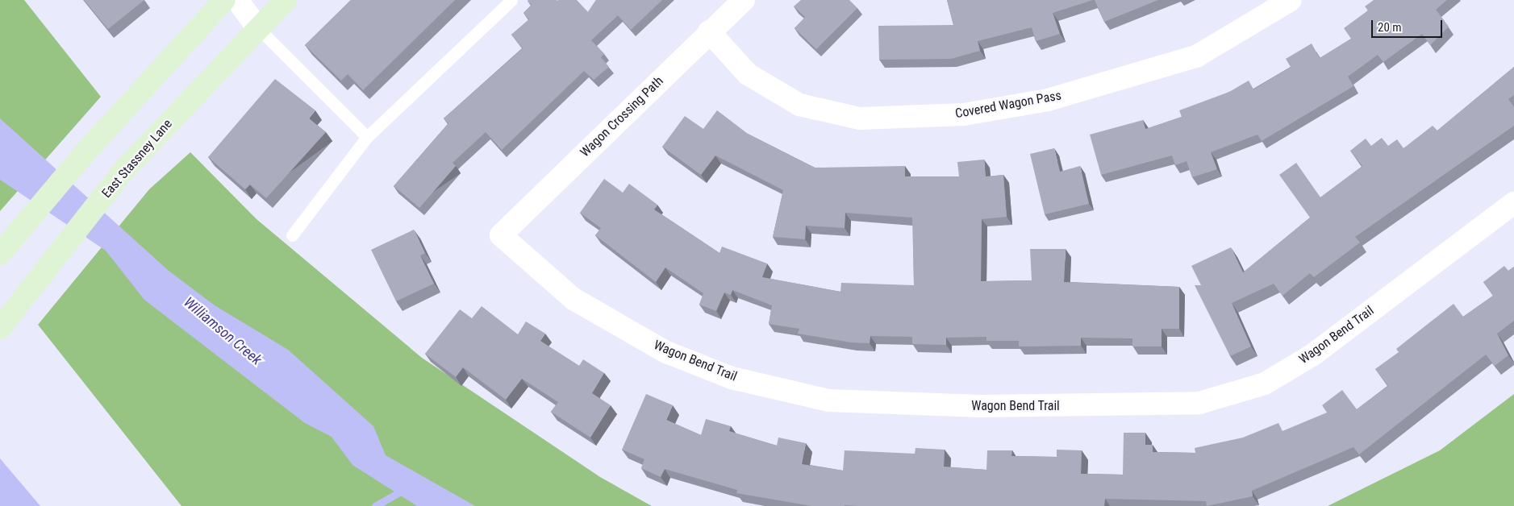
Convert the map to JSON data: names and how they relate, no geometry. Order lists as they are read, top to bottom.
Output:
{
  "streets": {
    "main road": ["East Stassney Lane"],
    "street": ["Covered Wagon Pass", "Wagon Crossing Path", "Wagon Bend Trail"]
  },
  "crossings": [
    ["Covered Wagon Pass", "Wagon Crossing Path"],
    ["Wagon Crossing Path", "Wagon Bend Trail"]
  ],
  "water": ["Williamson Creek"],
  "scale_bar": "20 m"
}
